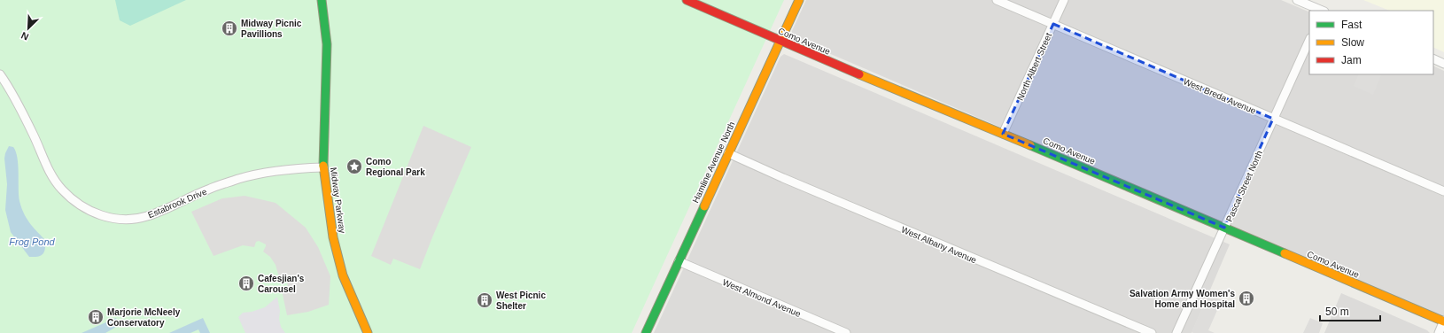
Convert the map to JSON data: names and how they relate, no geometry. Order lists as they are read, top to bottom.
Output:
{
  "streets": {
    "main road": ["Como Avenue", "Hamline Avenue North", "Midway Parkway"],
    "street": [
      "North Albert Street",
      "West Breda Avenue",
      "Pascal Street North",
      "Estabrook Drive",
      "West Albany Avenue",
      "West Almond Avenue"
    ]
  },
  "crossings": [
    ["Como Avenue", "North Albert Street"],
    ["Como Avenue", "Hamline Avenue North"],
    ["Como Avenue", "Pascal Street North"],
    ["North Albert Street", "West Breda Avenue"],
    ["West Breda Avenue", "Pascal Street North"],
    ["Hamline Avenue North", "West Albany Avenue"],
    ["Hamline Avenue North", "West Almond Avenue"],
    ["Midway Parkway", "Estabrook Drive"]
  ],
  "water": ["Frog Pond"],
  "places": {
    "building": [
      "Midway Picnic Pavillions",
      "Cafesjian's Carousel",
      "Salvation Army Women's Home and Hospital",
      "West Picnic Shelter",
      "Marjorie McNeely Conservatory"
    ],
    "place": ["Como Regional Park"]
  },
  "legend": ["Fast", "Slow", "Jam"],
  "scale_bar": "50 m",
  "north": "bottom left"
}
